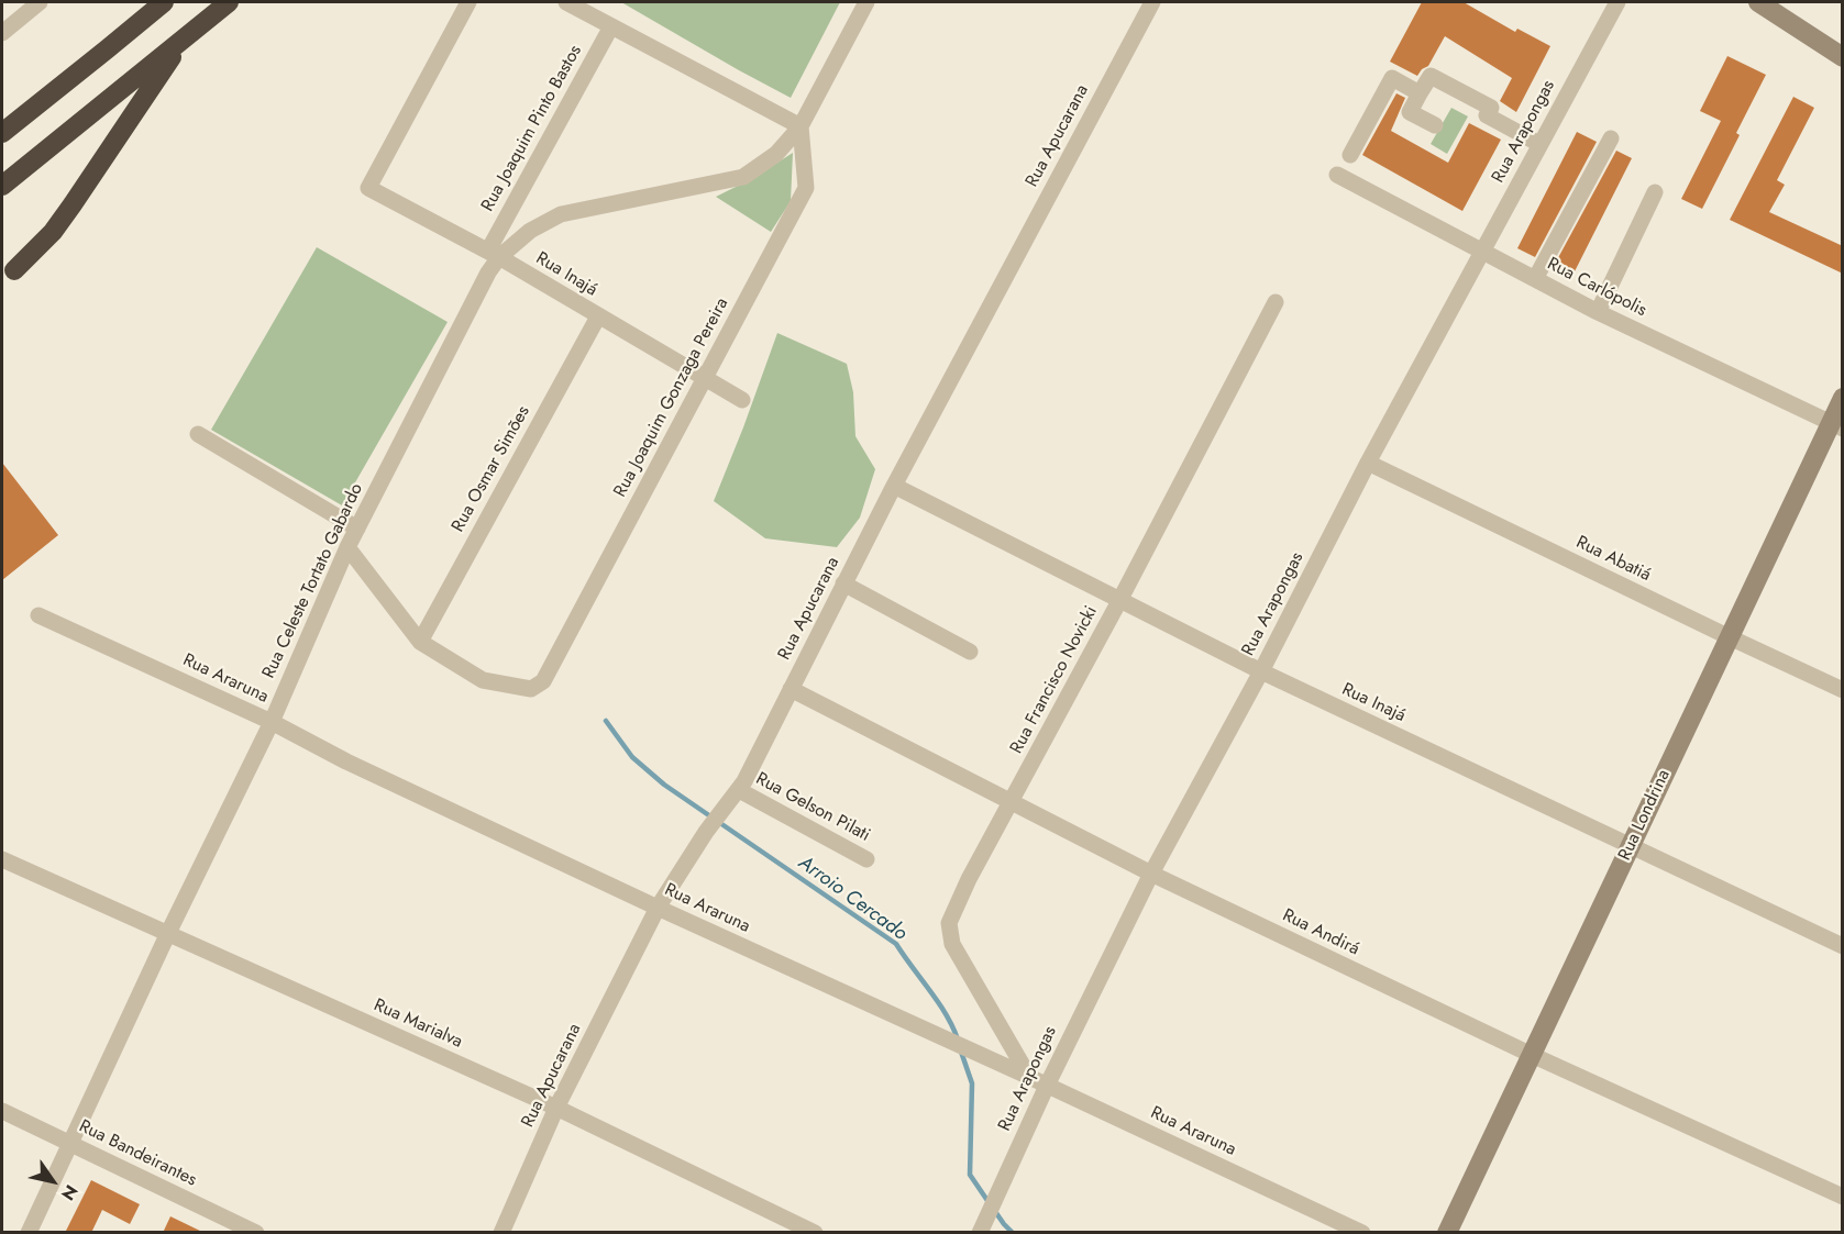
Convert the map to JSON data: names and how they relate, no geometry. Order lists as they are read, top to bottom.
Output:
{
  "streets": {
    "street": [
      "Rua Joaquim Pinto Bastos",
      "Rua Arapongas",
      "Rua Apucarana",
      "Rua Inajá",
      "Rua Carlópolis",
      "Rua Joaquim Gonzaga Pereira",
      "Rua Osmar Simões",
      "Rua Abatiá",
      "Rua Celeste Tortato Gabardo",
      "Rua Araruna",
      "Rua Francisco Novicki",
      "Rua Gelson Pilati",
      "Rua Londrina",
      "Rua Andirá",
      "Rua Marialva",
      "Rua Bandeirantes"
    ]
  },
  "crossings": [
    ["Rua Joaquim Pinto Bastos", "Rua Inajá"],
    ["Rua Joaquim Pinto Bastos", "Rua Celeste Tortato Gabardo"],
    ["Rua Arapongas", "Rua Inajá"],
    ["Rua Arapongas", "Rua Carlópolis"],
    ["Rua Arapongas", "Rua Abatiá"],
    ["Rua Arapongas", "Rua Araruna"],
    ["Rua Arapongas", "Rua Andirá"],
    ["Rua Apucarana", "Rua Inajá"],
    ["Rua Apucarana", "Rua Araruna"],
    ["Rua Apucarana", "Rua Gelson Pilati"],
    ["Rua Apucarana", "Rua Andirá"],
    ["Rua Apucarana", "Rua Marialva"],
    ["Rua Inajá", "Rua Joaquim Gonzaga Pereira"],
    ["Rua Inajá", "Rua Osmar Simões"],
    ["Rua Inajá", "Rua Celeste Tortato Gabardo"],
    ["Rua Inajá", "Rua Francisco Novicki"],
    ["Rua Inajá", "Rua Londrina"],
    ["Rua Carlópolis", "Rua Londrina"],
    ["Rua Joaquim Gonzaga Pereira", "Rua Osmar Simões"],
    ["Rua Joaquim Gonzaga Pereira", "Rua Celeste Tortato Gabardo"],
    ["Rua Abatiá", "Rua Londrina"],
    ["Rua Celeste Tortato Gabardo", "Rua Araruna"],
    ["Rua Celeste Tortato Gabardo", "Rua Marialva"],
    ["Rua Celeste Tortato Gabardo", "Rua Bandeirantes"],
    ["Rua Araruna", "Rua Francisco Novicki"],
    ["Rua Francisco Novicki", "Rua Andirá"],
    ["Rua Londrina", "Rua Andirá"]
  ],
  "water": ["Arroio Cercado"],
  "north": "bottom right"
}
